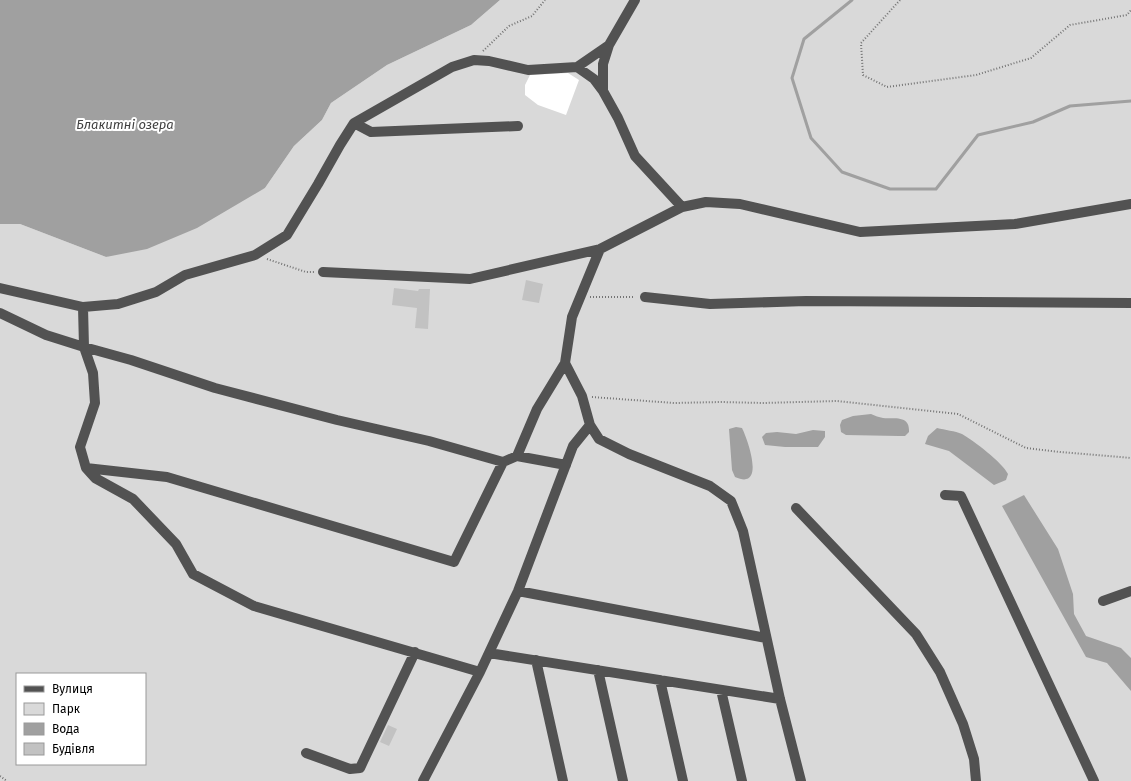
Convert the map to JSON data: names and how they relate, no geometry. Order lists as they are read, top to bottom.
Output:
{
  "water": ["Блакитні озера"],
  "legend": [
    "Вулиця",
    "Парк",
    "Вода",
    "Будівля"
  ]
}
